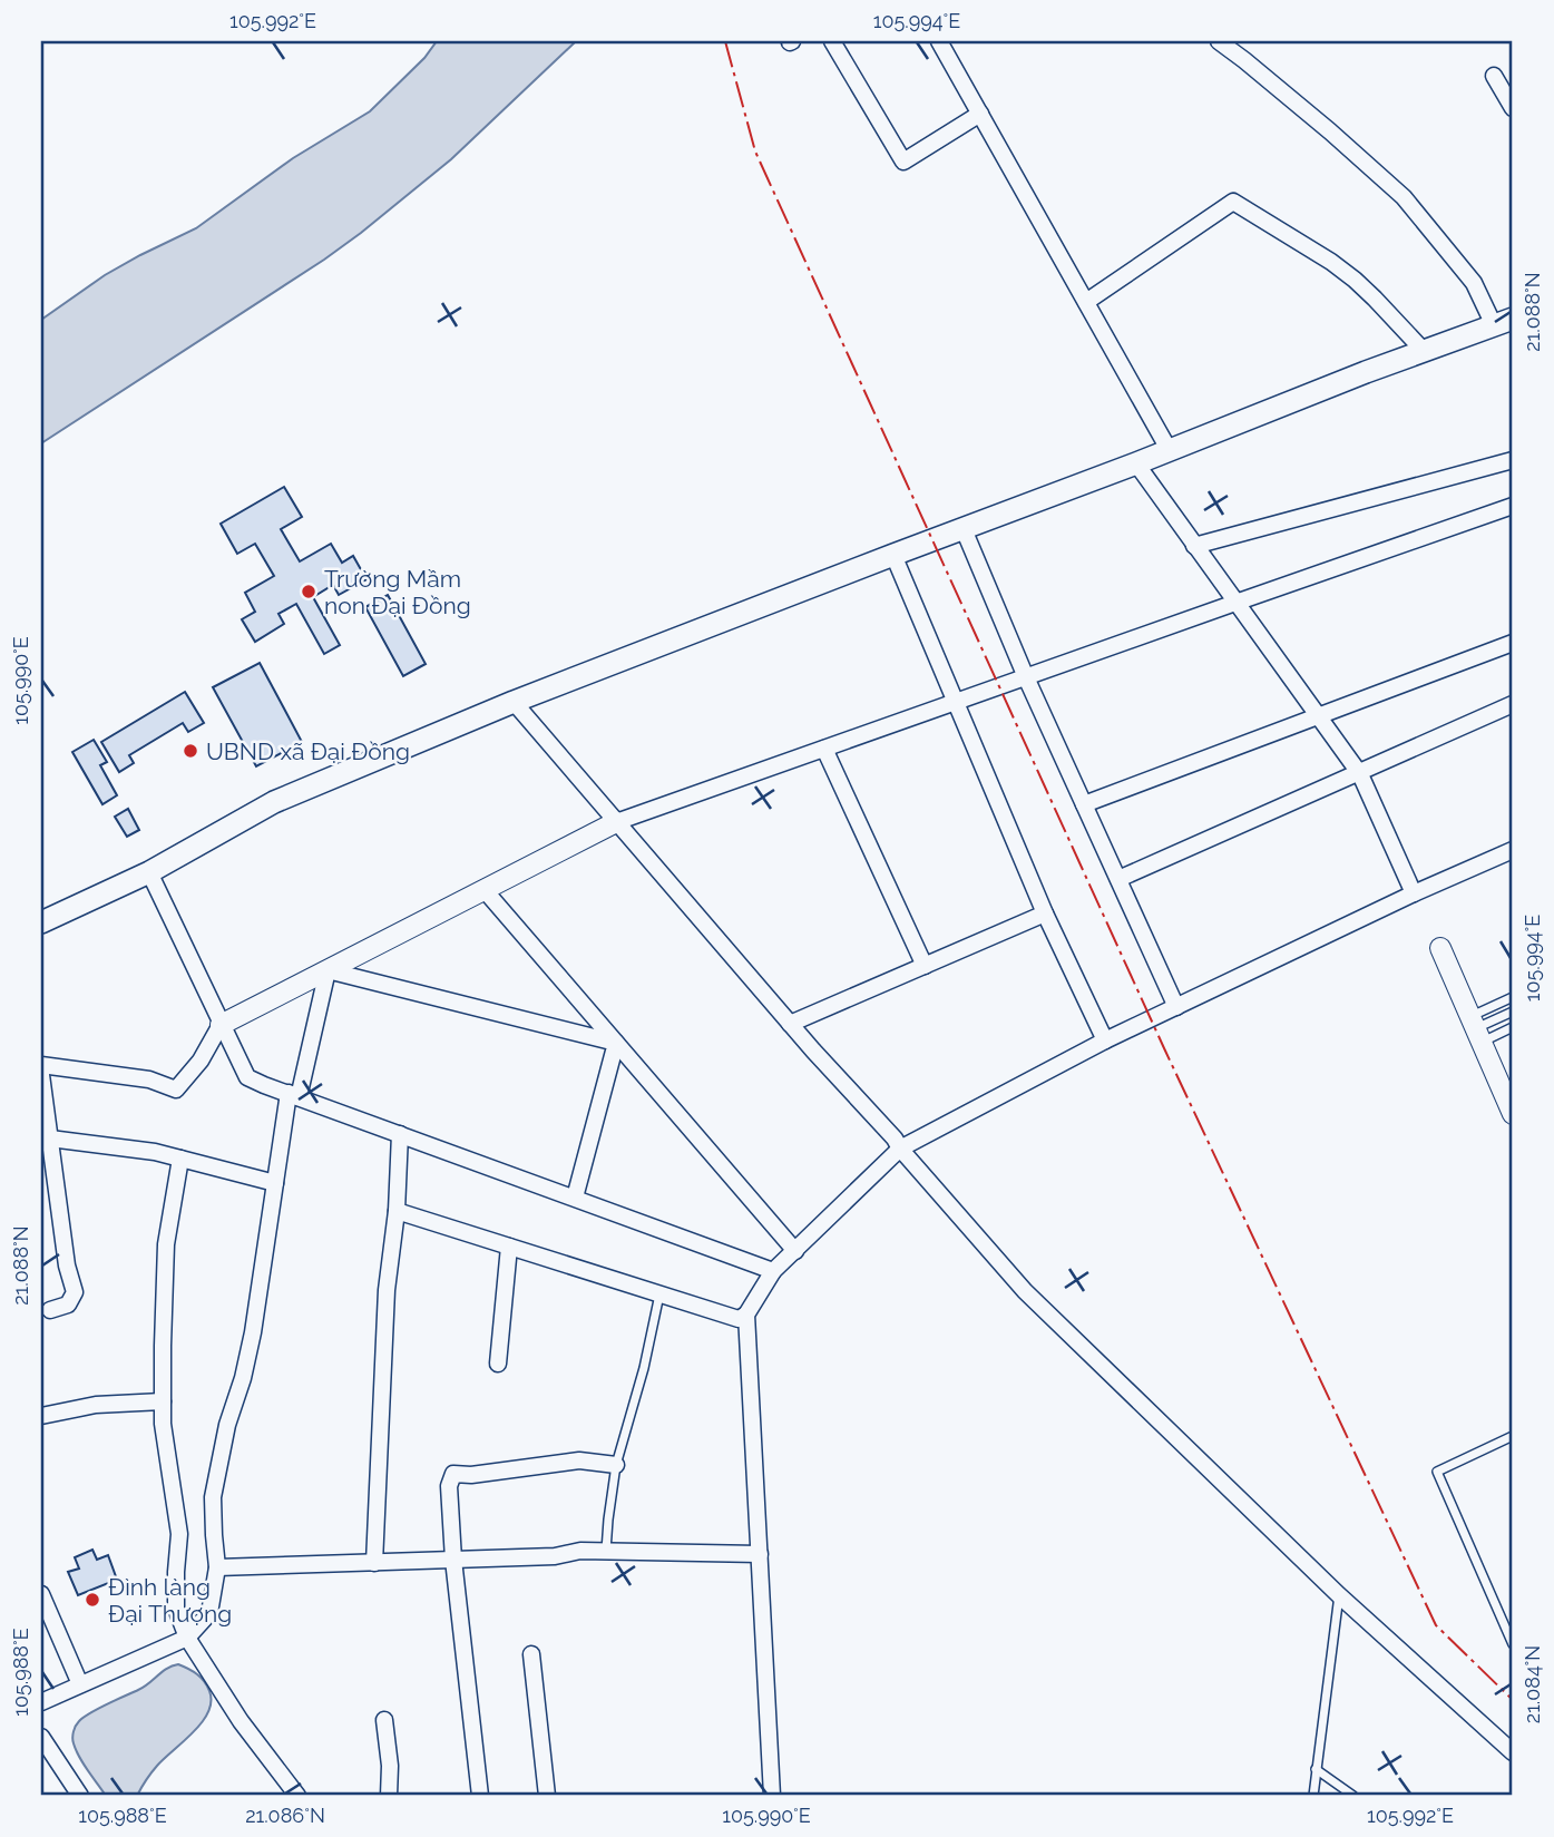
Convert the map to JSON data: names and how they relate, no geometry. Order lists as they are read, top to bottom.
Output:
{
  "places": ["Trường Mầm non Đại Đồng", "UBND xã Đại Đồng", "Đình làng Đại Thượng"],
  "coordinates": [
    "105.992°E",
    "105.994°E",
    "21.088°N",
    "105.990°E",
    "105.988°E",
    "21.084°N",
    "21.086°N"
  ]
}
